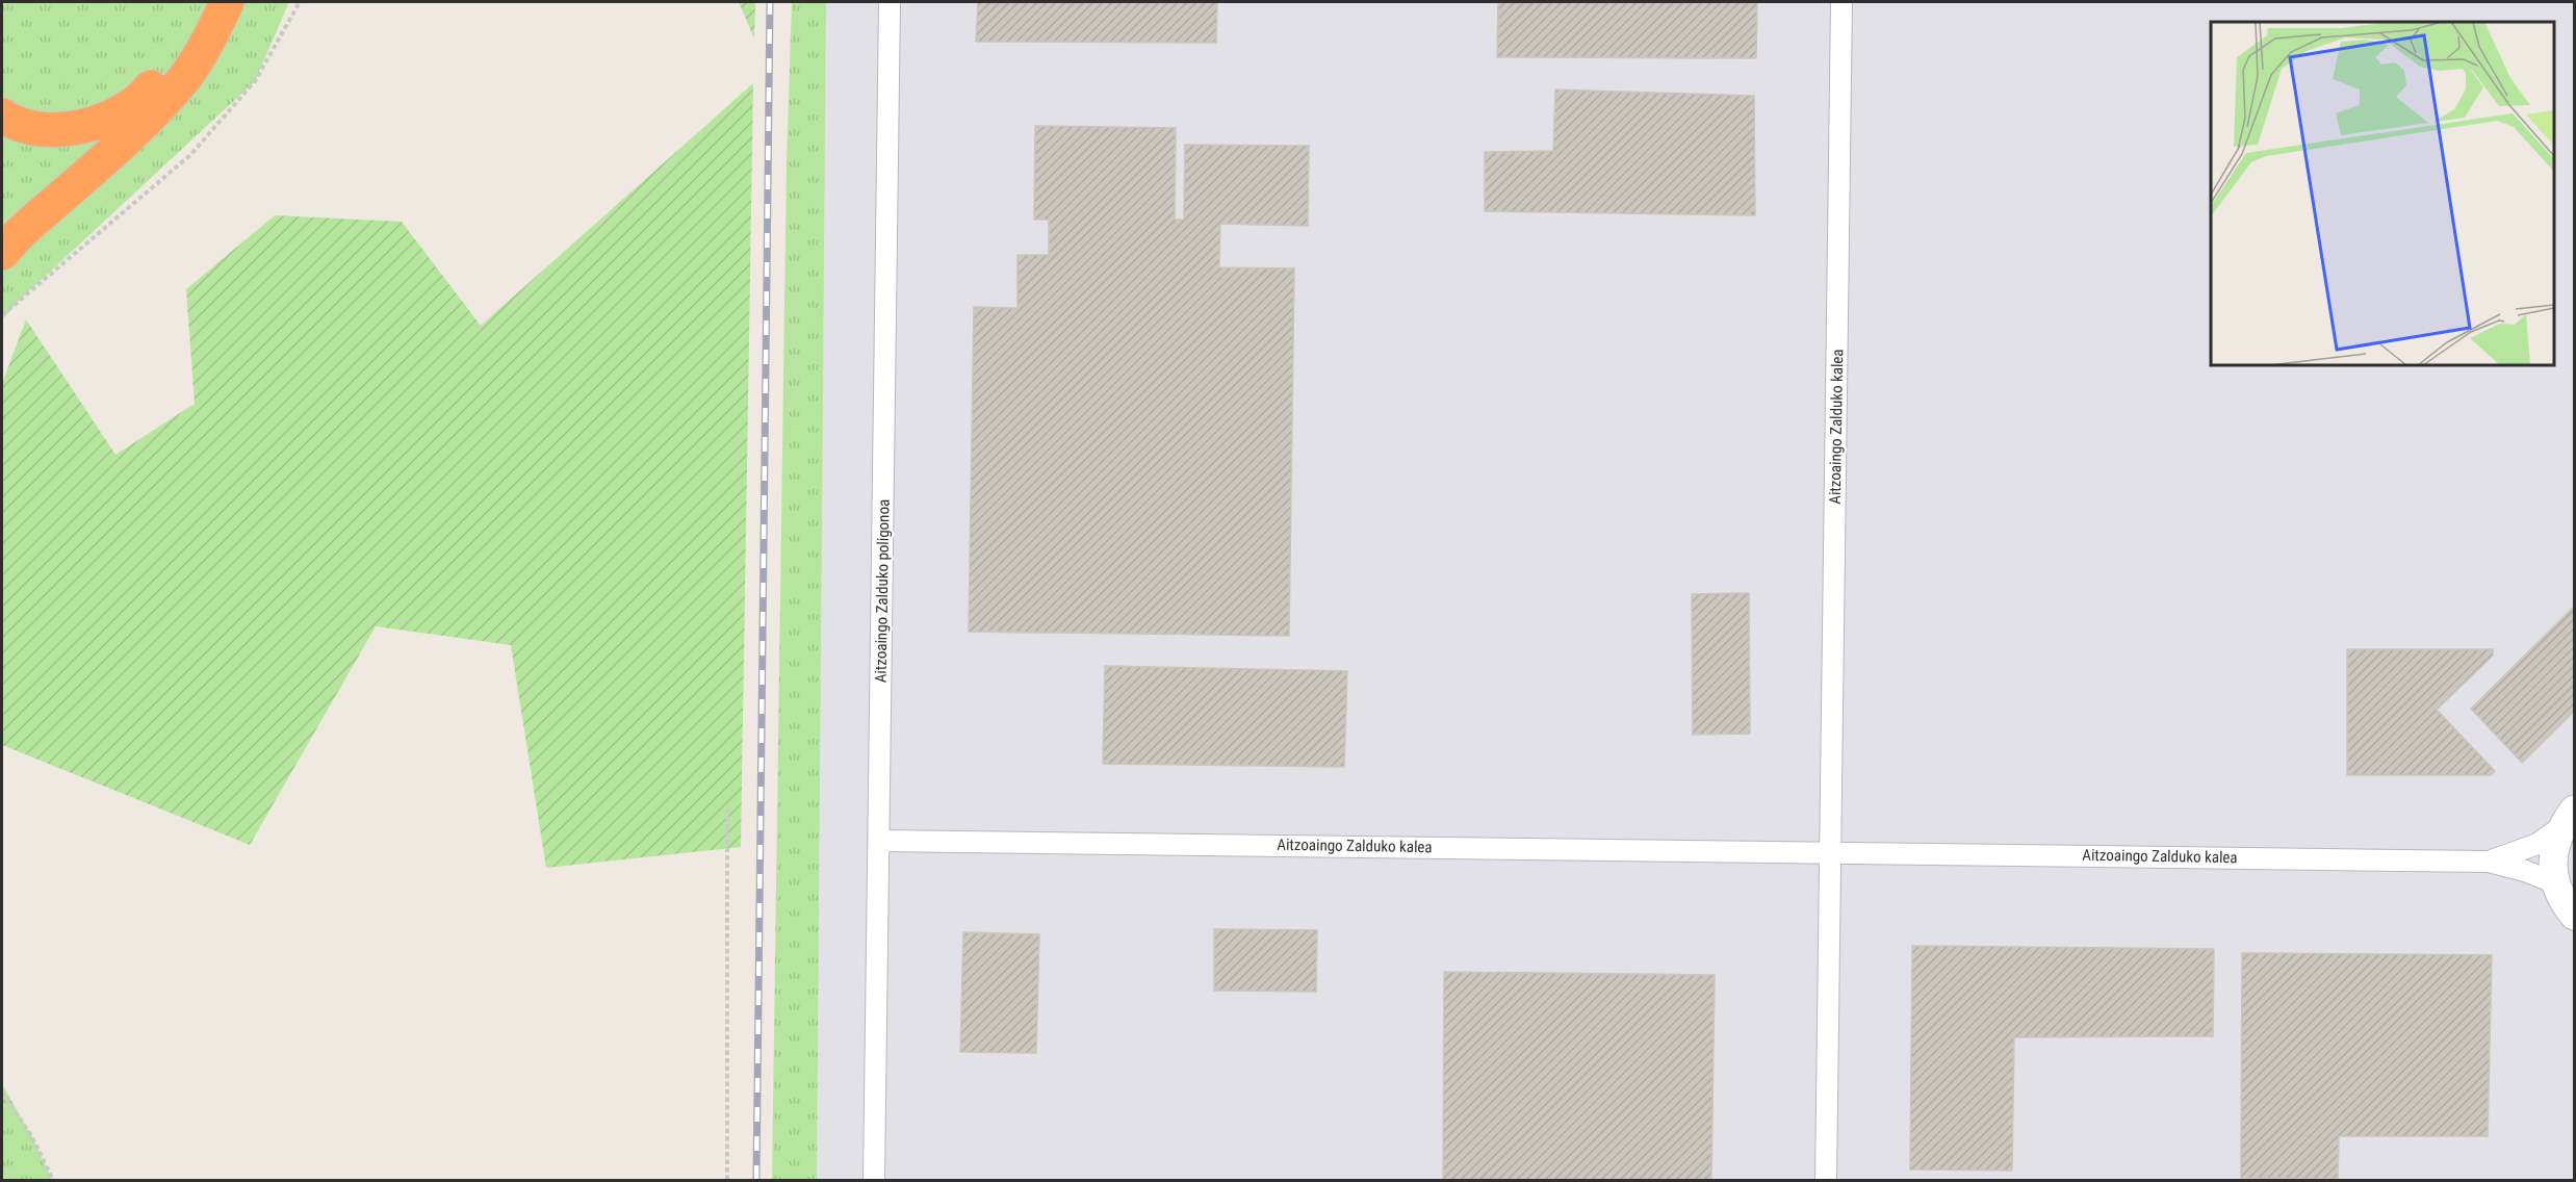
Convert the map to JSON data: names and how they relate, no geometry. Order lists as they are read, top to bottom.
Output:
{
  "streets": {
    "street": ["Aitzoaingo Zalduko kalea", "Aitzoaingo Zalduko poligonoa"]
  },
  "crossings": [
    ["Aitzoaingo Zalduko kalea", "Aitzoaingo Zalduko poligonoa"]
  ]
}
